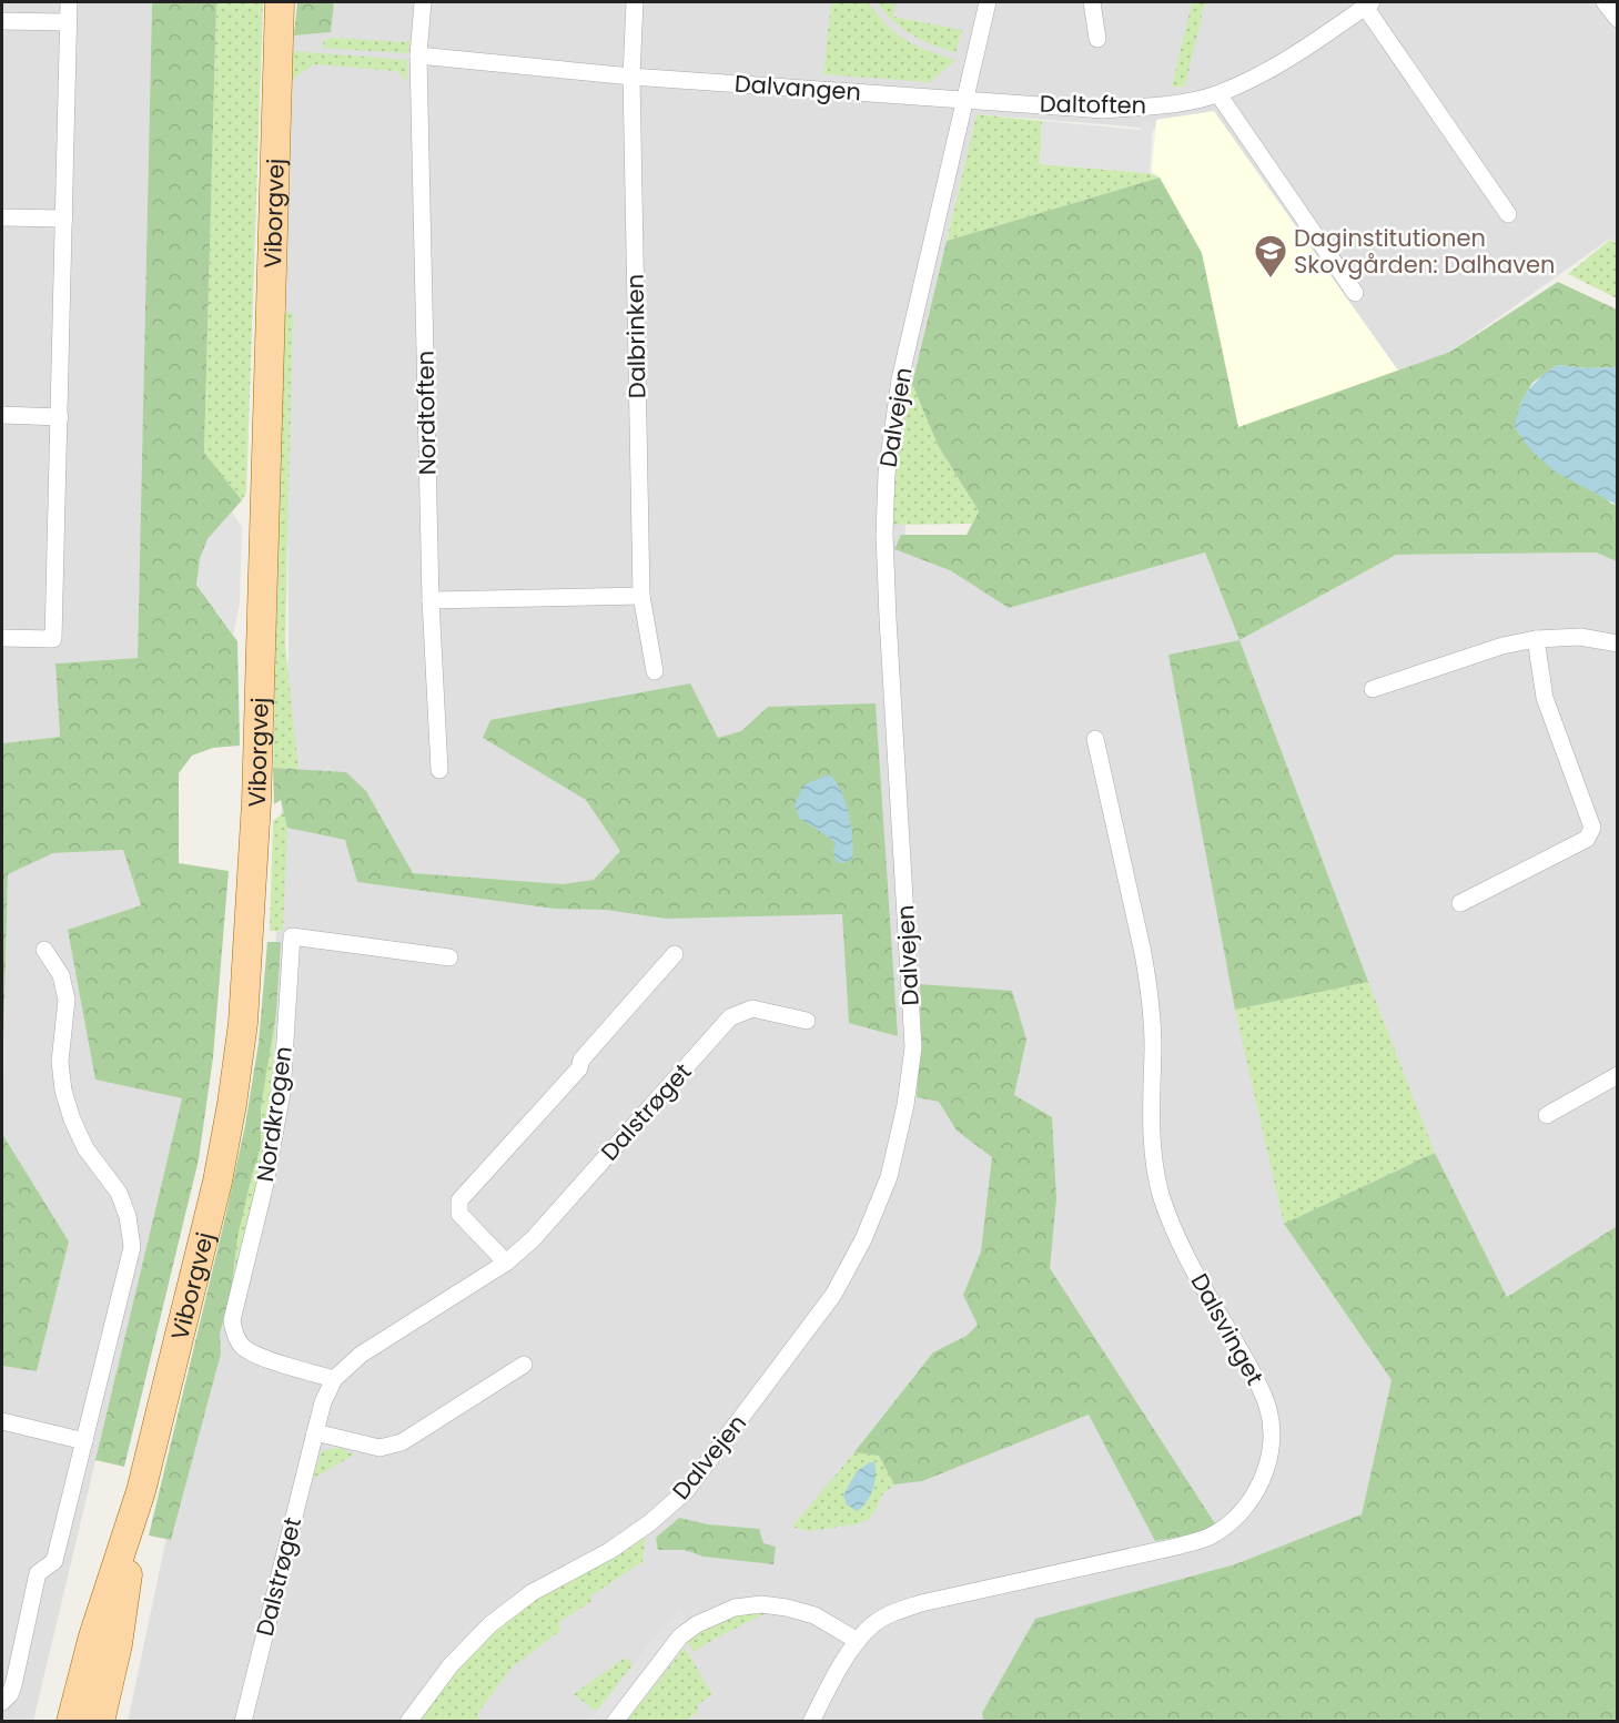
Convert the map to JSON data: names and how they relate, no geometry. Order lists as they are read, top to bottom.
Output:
{
  "streets": {
    "main road": ["Viborgvej"],
    "street": [
      "Dalvangen",
      "Daltoften",
      "Dalbrinken",
      "Nordtoften",
      "Dalvejen",
      "Dalstrøget",
      "Nordkrogen",
      "Dalsvinget"
    ]
  },
  "crossings": [
    ["Dalvangen", "Daltoften"],
    ["Dalvangen", "Dalbrinken"],
    ["Dalvangen", "Nordtoften"],
    ["Dalvangen", "Dalvejen"],
    ["Daltoften", "Dalvejen"],
    ["Dalstrøget", "Nordkrogen"]
  ],
  "places": {
    "school or university": ["Daginstitutionen Skovgården: Dalhaven"]
  }
}
